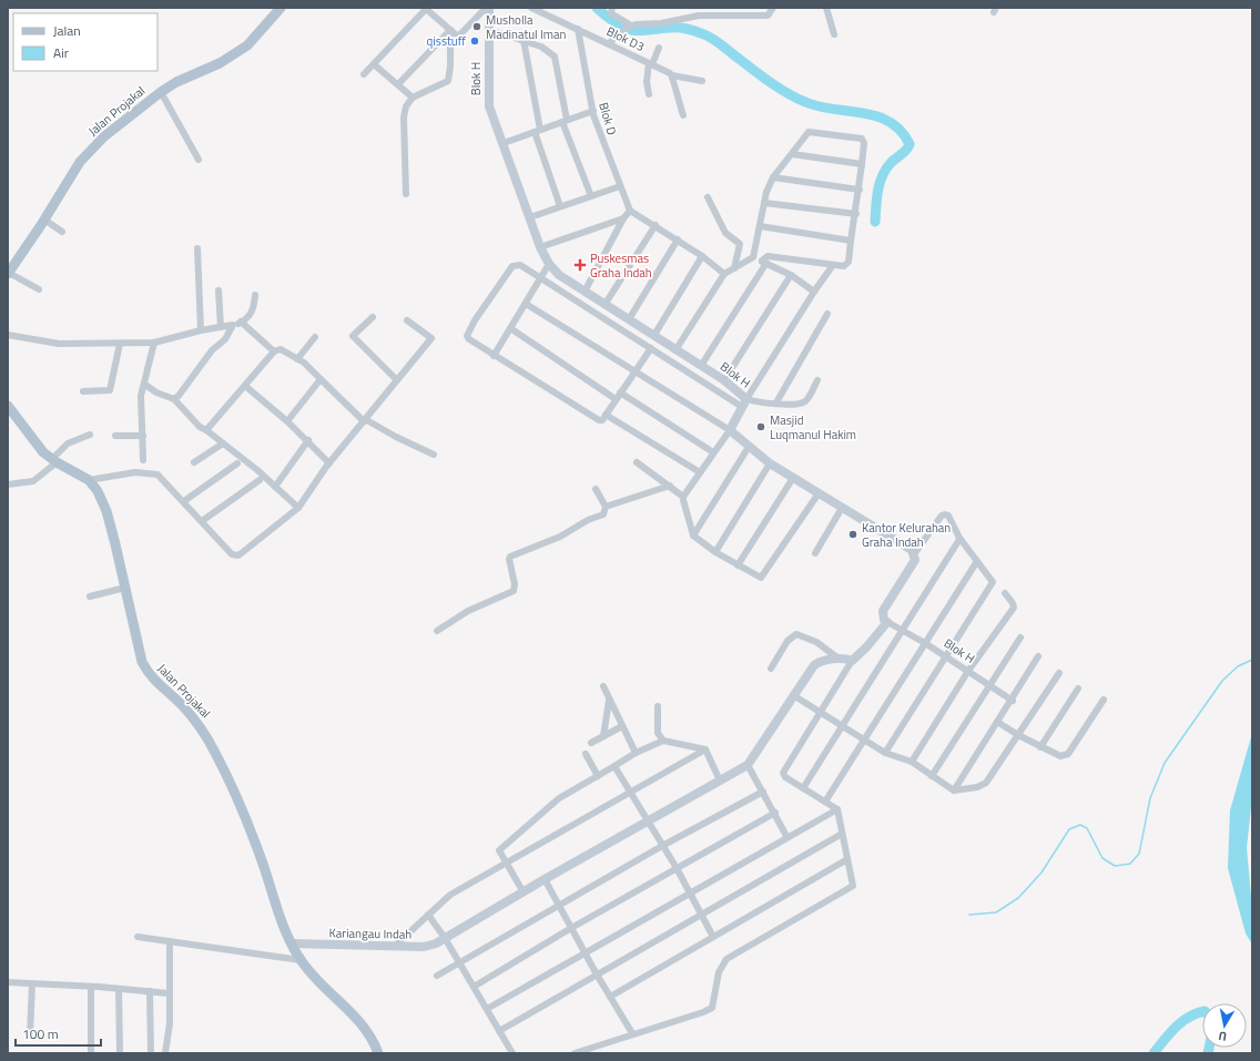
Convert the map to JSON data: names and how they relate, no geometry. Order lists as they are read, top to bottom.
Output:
{
  "streets": {
    "main road": ["Jalan Projakal"],
    "street": [
      "Blok D3",
      "Blok H",
      "Blok D",
      "Kariangau Indah"
    ]
  },
  "crossings": [
    ["Blok D3", "Blok D"],
    ["Jalan Projakal", "Kariangau Indah"]
  ],
  "places": {
    "other": [
      "Musholla Madinatul Iman",
      "qisstuff",
      "Masjid Luqmanul Hakim",
      "Kantor Kelurahan Graha Indah"
    ],
    "health": ["Puskesmas Graha Indah"]
  },
  "legend": ["Jalan", "Air"],
  "scale_bar": "100 m",
  "north": "bottom"
}
